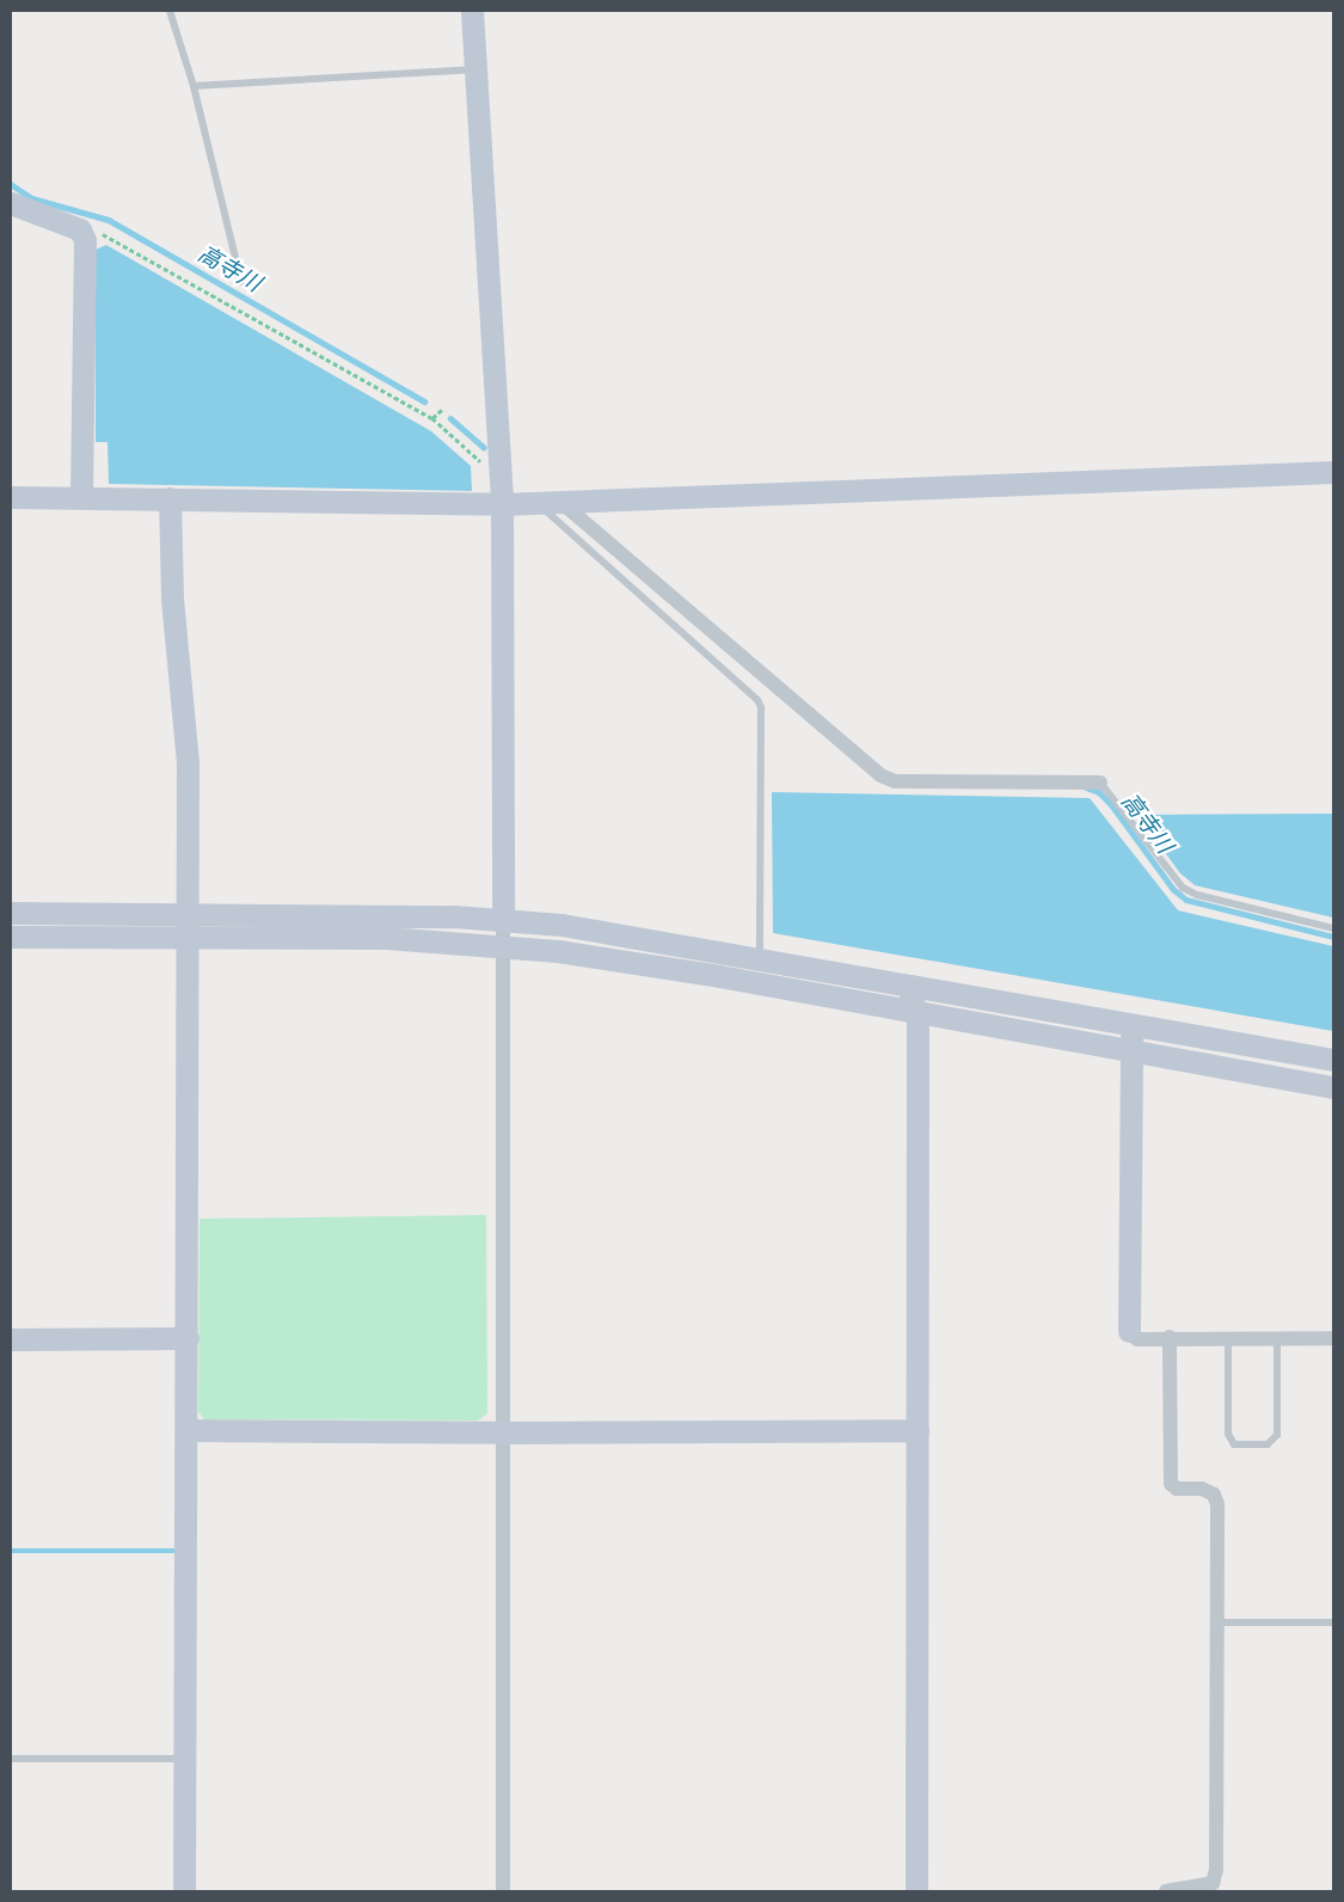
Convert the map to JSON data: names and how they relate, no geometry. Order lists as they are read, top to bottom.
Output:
{
  "water": ["高寺川"]
}
